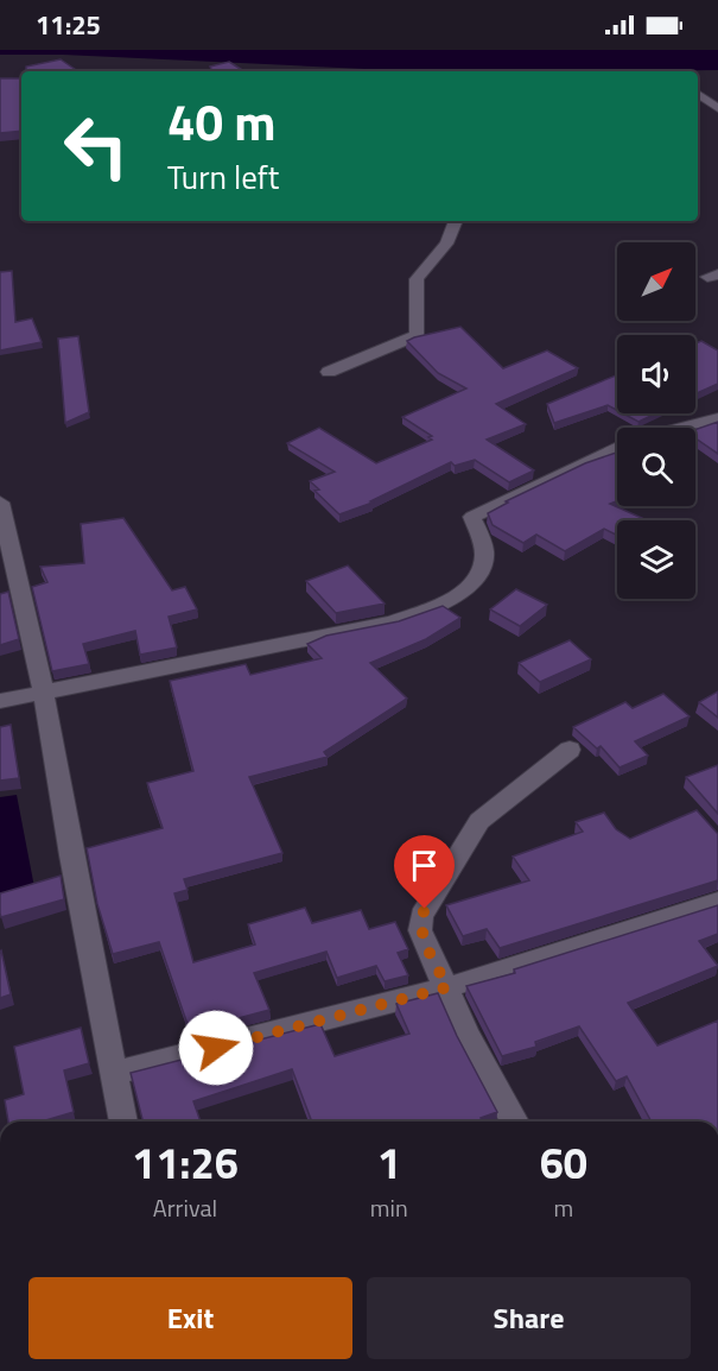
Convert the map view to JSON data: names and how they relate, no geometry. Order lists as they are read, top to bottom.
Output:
{
  "north": "top right",
  "page": {
    "status": "11:25",
    "turn": ["40 m", "Turn left"],
    "eta": [
      "11:26",
      "Arrival",
      "1",
      "min",
      "60",
      "m"
    ],
    "buttons": ["Exit", "Share"]
  }
}
